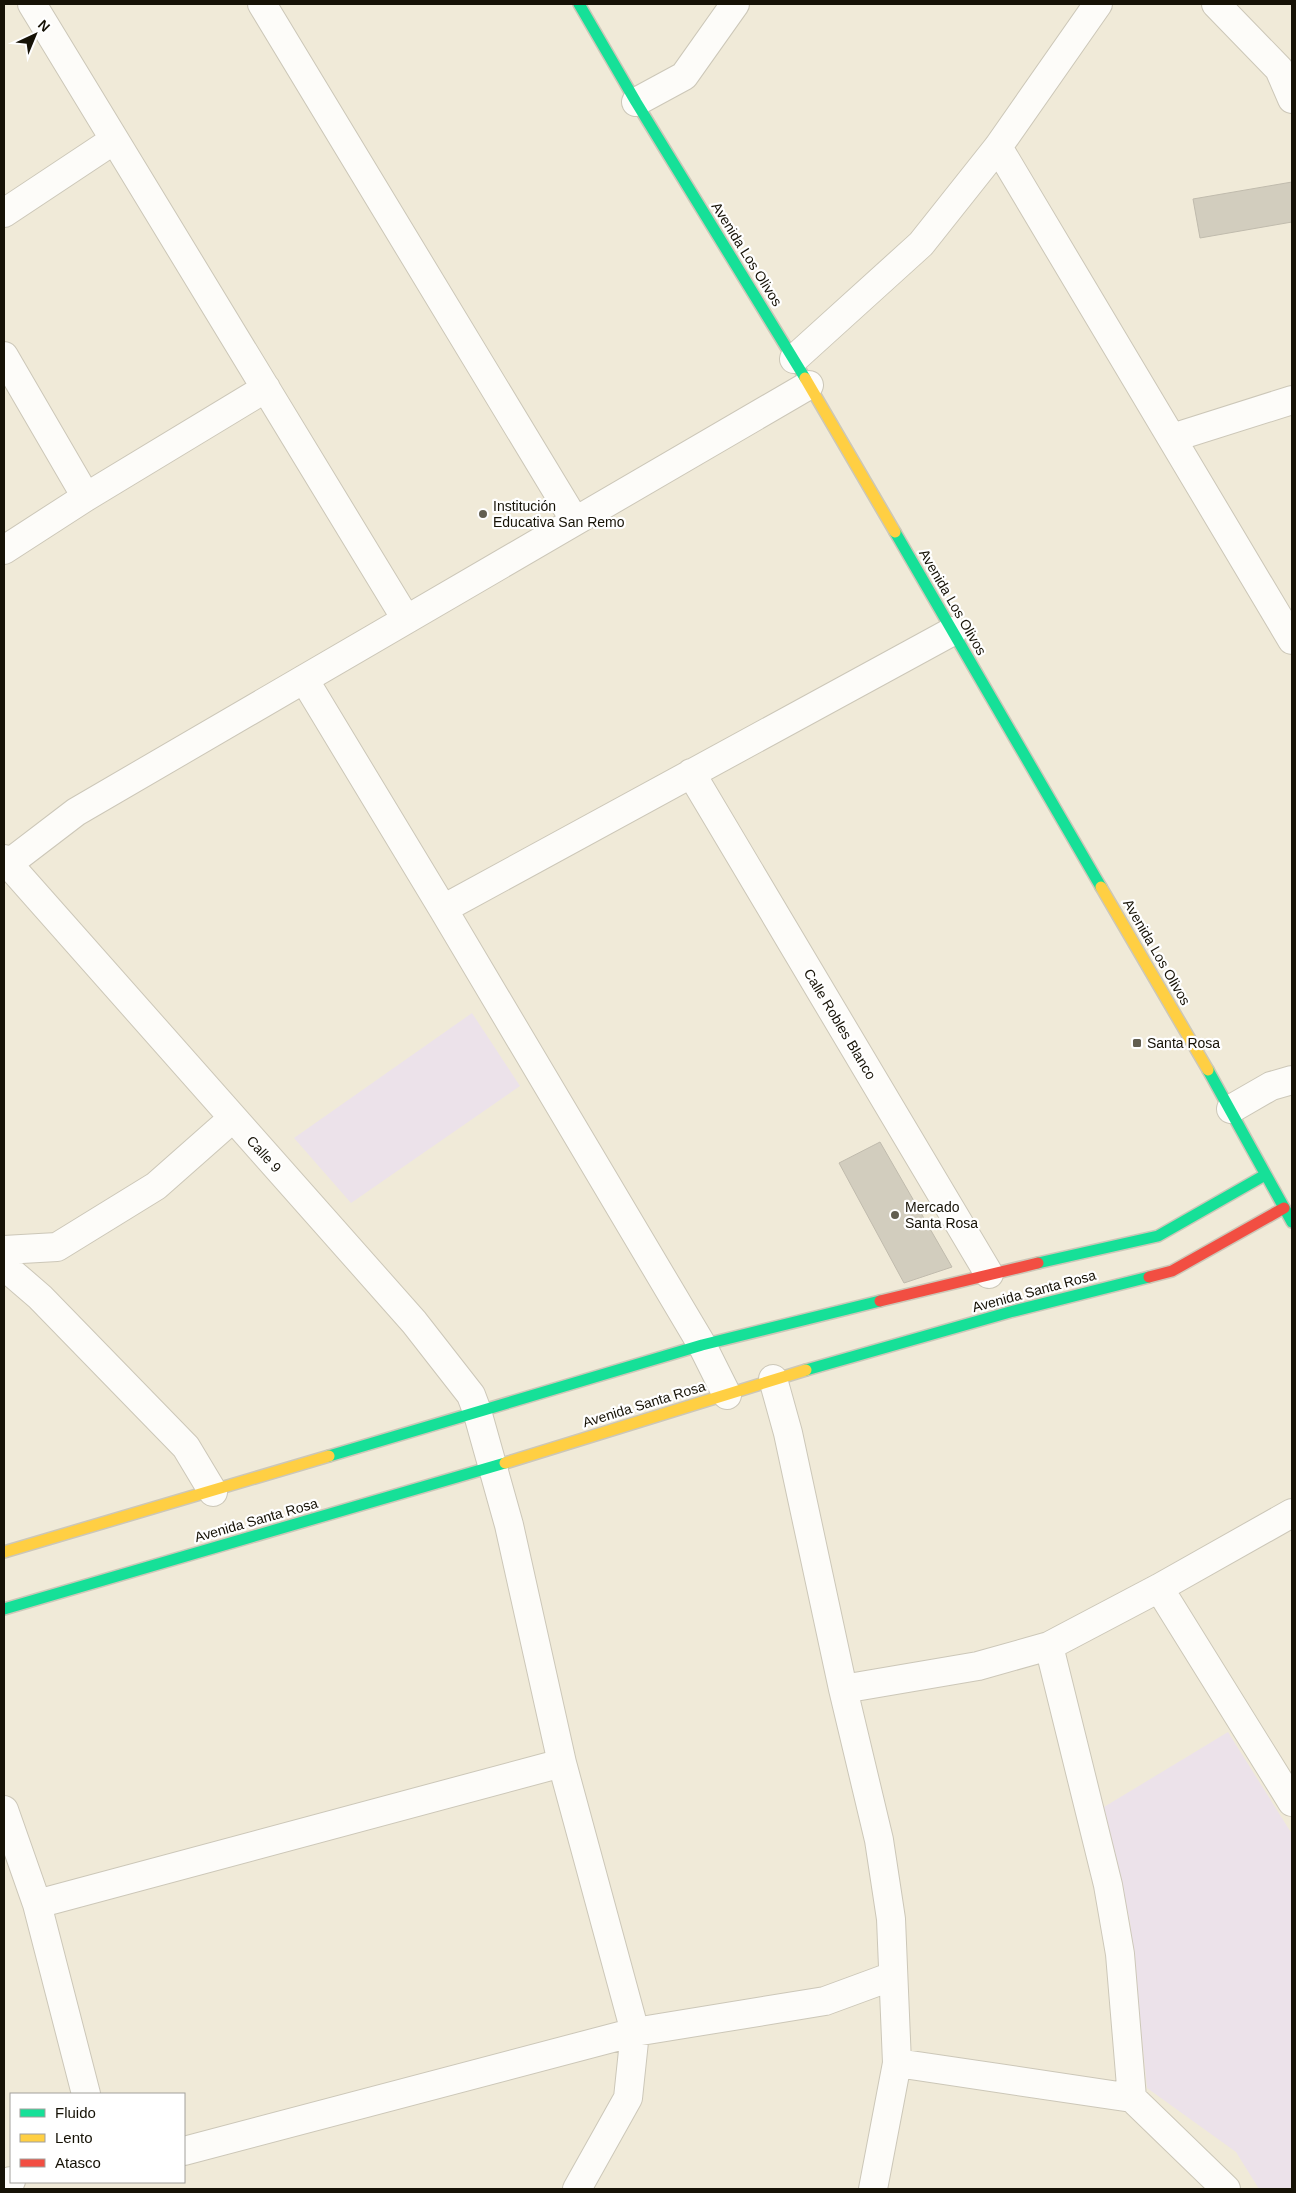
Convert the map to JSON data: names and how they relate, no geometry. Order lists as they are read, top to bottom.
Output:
{
  "streets": {
    "street": [
      "Avenida Los Olivos",
      "Calle Robles Blanco",
      "Calle 9",
      "Avenida Santa Rosa"
    ]
  },
  "crossings": [
    ["Avenida Los Olivos", "Avenida Santa Rosa"],
    ["Calle Robles Blanco", "Avenida Santa Rosa"],
    ["Calle 9", "Avenida Santa Rosa"]
  ],
  "places": {
    "other": ["Institución Educativa San Remo", "Mercado Santa Rosa"],
    "transit": ["Santa Rosa"]
  },
  "legend": ["Fluido", "Lento", "Atasco"],
  "north": "top right"
}
